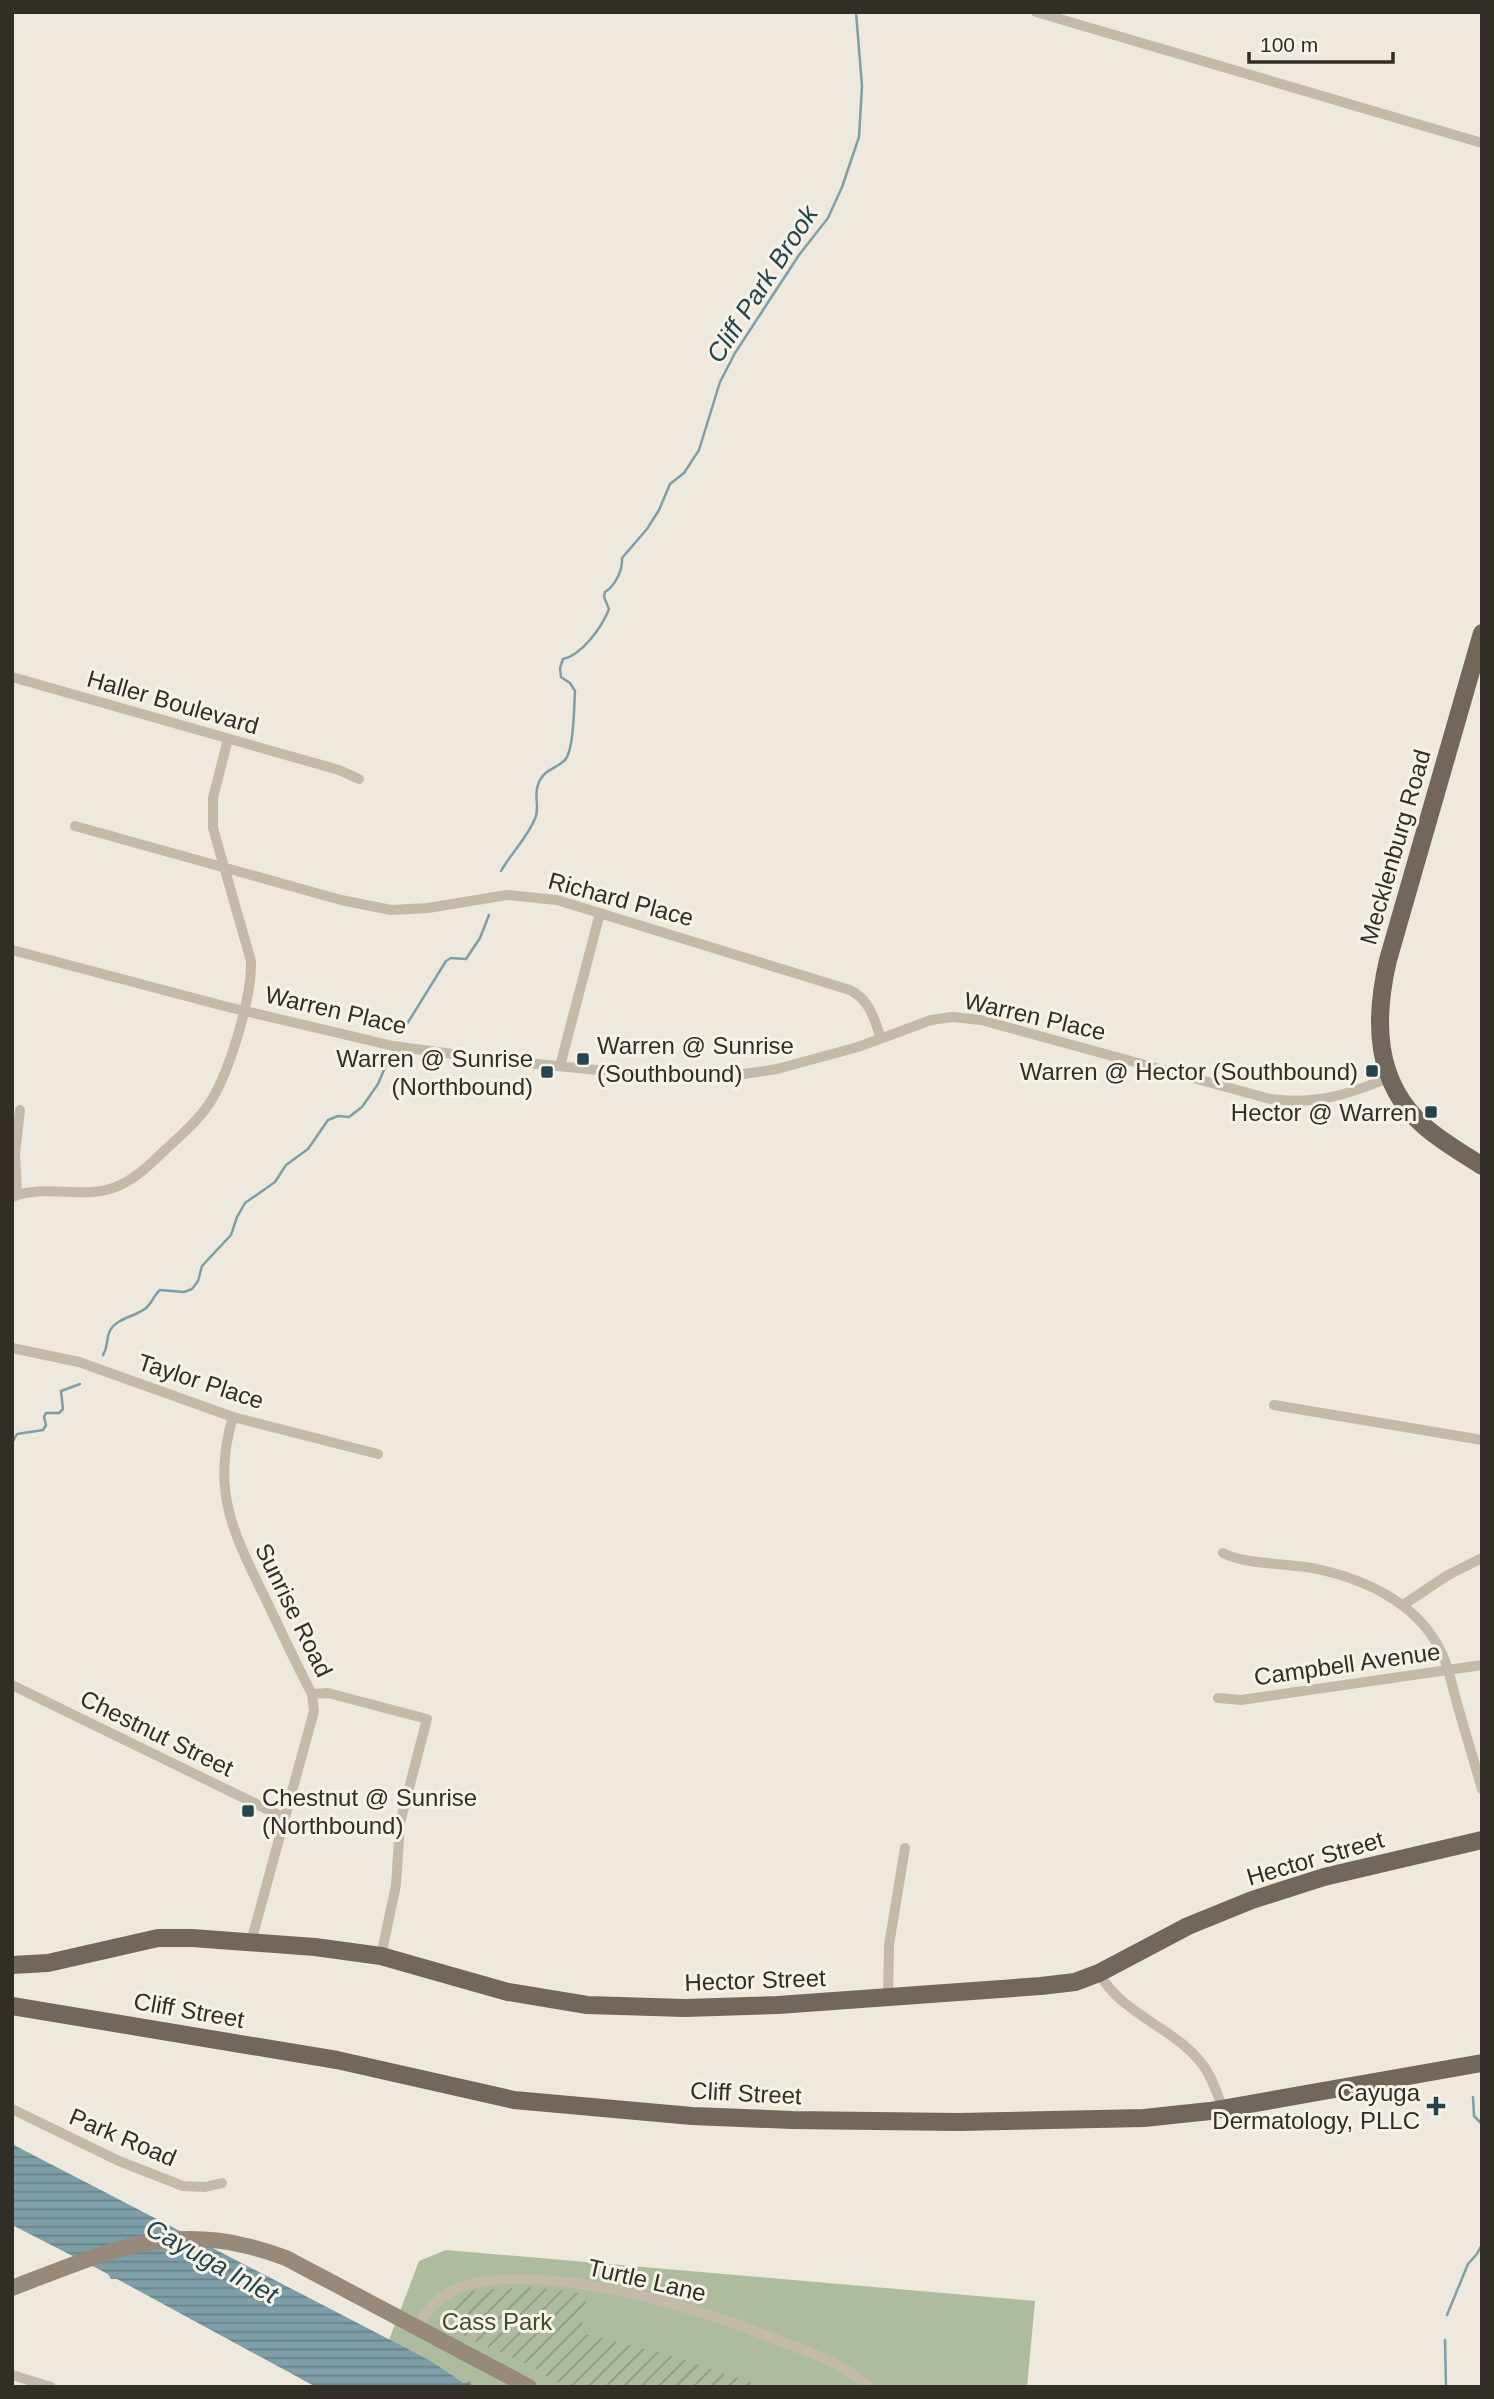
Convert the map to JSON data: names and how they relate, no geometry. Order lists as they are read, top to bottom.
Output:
{
  "streets": {
    "main road": ["Mecklenburg Road", "Hector Street", "Cliff Street"],
    "street": [
      "Haller Boulevard",
      "Richard Place",
      "Warren Place",
      "Taylor Place",
      "Sunrise Road",
      "Campbell Avenue",
      "Chestnut Street",
      "Park Road",
      "Turtle Lane"
    ]
  },
  "crossings": [
    ["Mecklenburg Road", "Warren Place"],
    ["Richard Place", "Warren Place"],
    ["Taylor Place", "Sunrise Road"],
    ["Sunrise Road", "Chestnut Street"],
    ["Sunrise Road", "Hector Street"]
  ],
  "water": ["Cliff Park Brook", "Cayuga Inlet"],
  "parks": ["Cass Park"],
  "places": {
    "transit": [
      "Warren @ Sunrise (Southbound)",
      "Warren @ Hector (Southbound)",
      "Warren @ Sunrise (Northbound)",
      "Hector @ Warren",
      "Chestnut @ Sunrise (Northbound)"
    ],
    "health": ["Cayuga Dermatology, PLLC"]
  },
  "scale_bar": "100 m"
}
